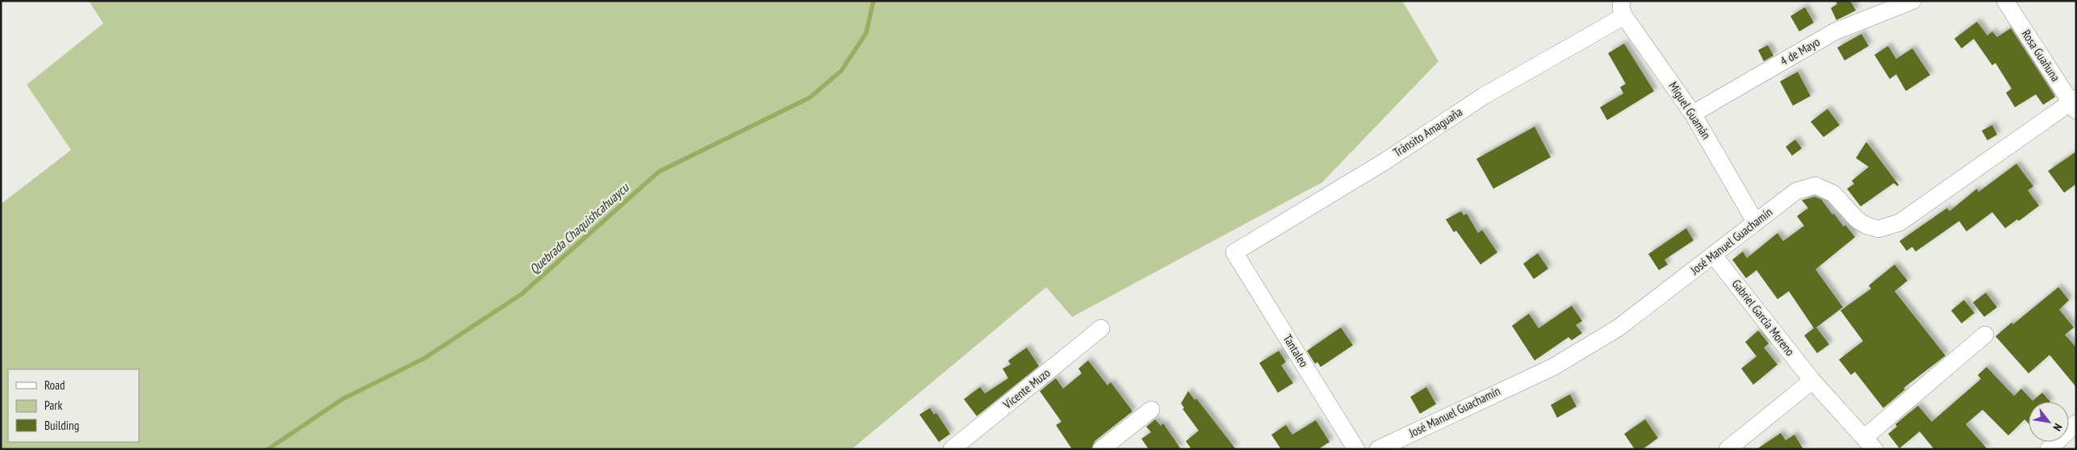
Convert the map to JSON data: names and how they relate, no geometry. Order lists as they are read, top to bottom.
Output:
{
  "streets": {
    "street": [
      "4 de Mayo",
      "Rosa Guañuna",
      "Miguel Guamán",
      "Tránsito Amaguaña",
      "José Manuel Guachamín",
      "Gabriel García Moreno",
      "Tantaleo",
      "Vicente Muzo"
    ]
  },
  "crossings": [
    ["4 de Mayo", "Miguel Guamán"],
    ["Rosa Guañuna", "José Manuel Guachamín"],
    ["Miguel Guamán", "Tránsito Amaguaña"],
    ["Miguel Guamán", "José Manuel Guachamín"],
    ["Tránsito Amaguaña", "Tantaleo"],
    ["José Manuel Guachamín", "Gabriel García Moreno"]
  ],
  "water": ["Quebrada Chaquishcahuaycu"],
  "legend": ["Road", "Park", "Building"],
  "north": "bottom right"
}
